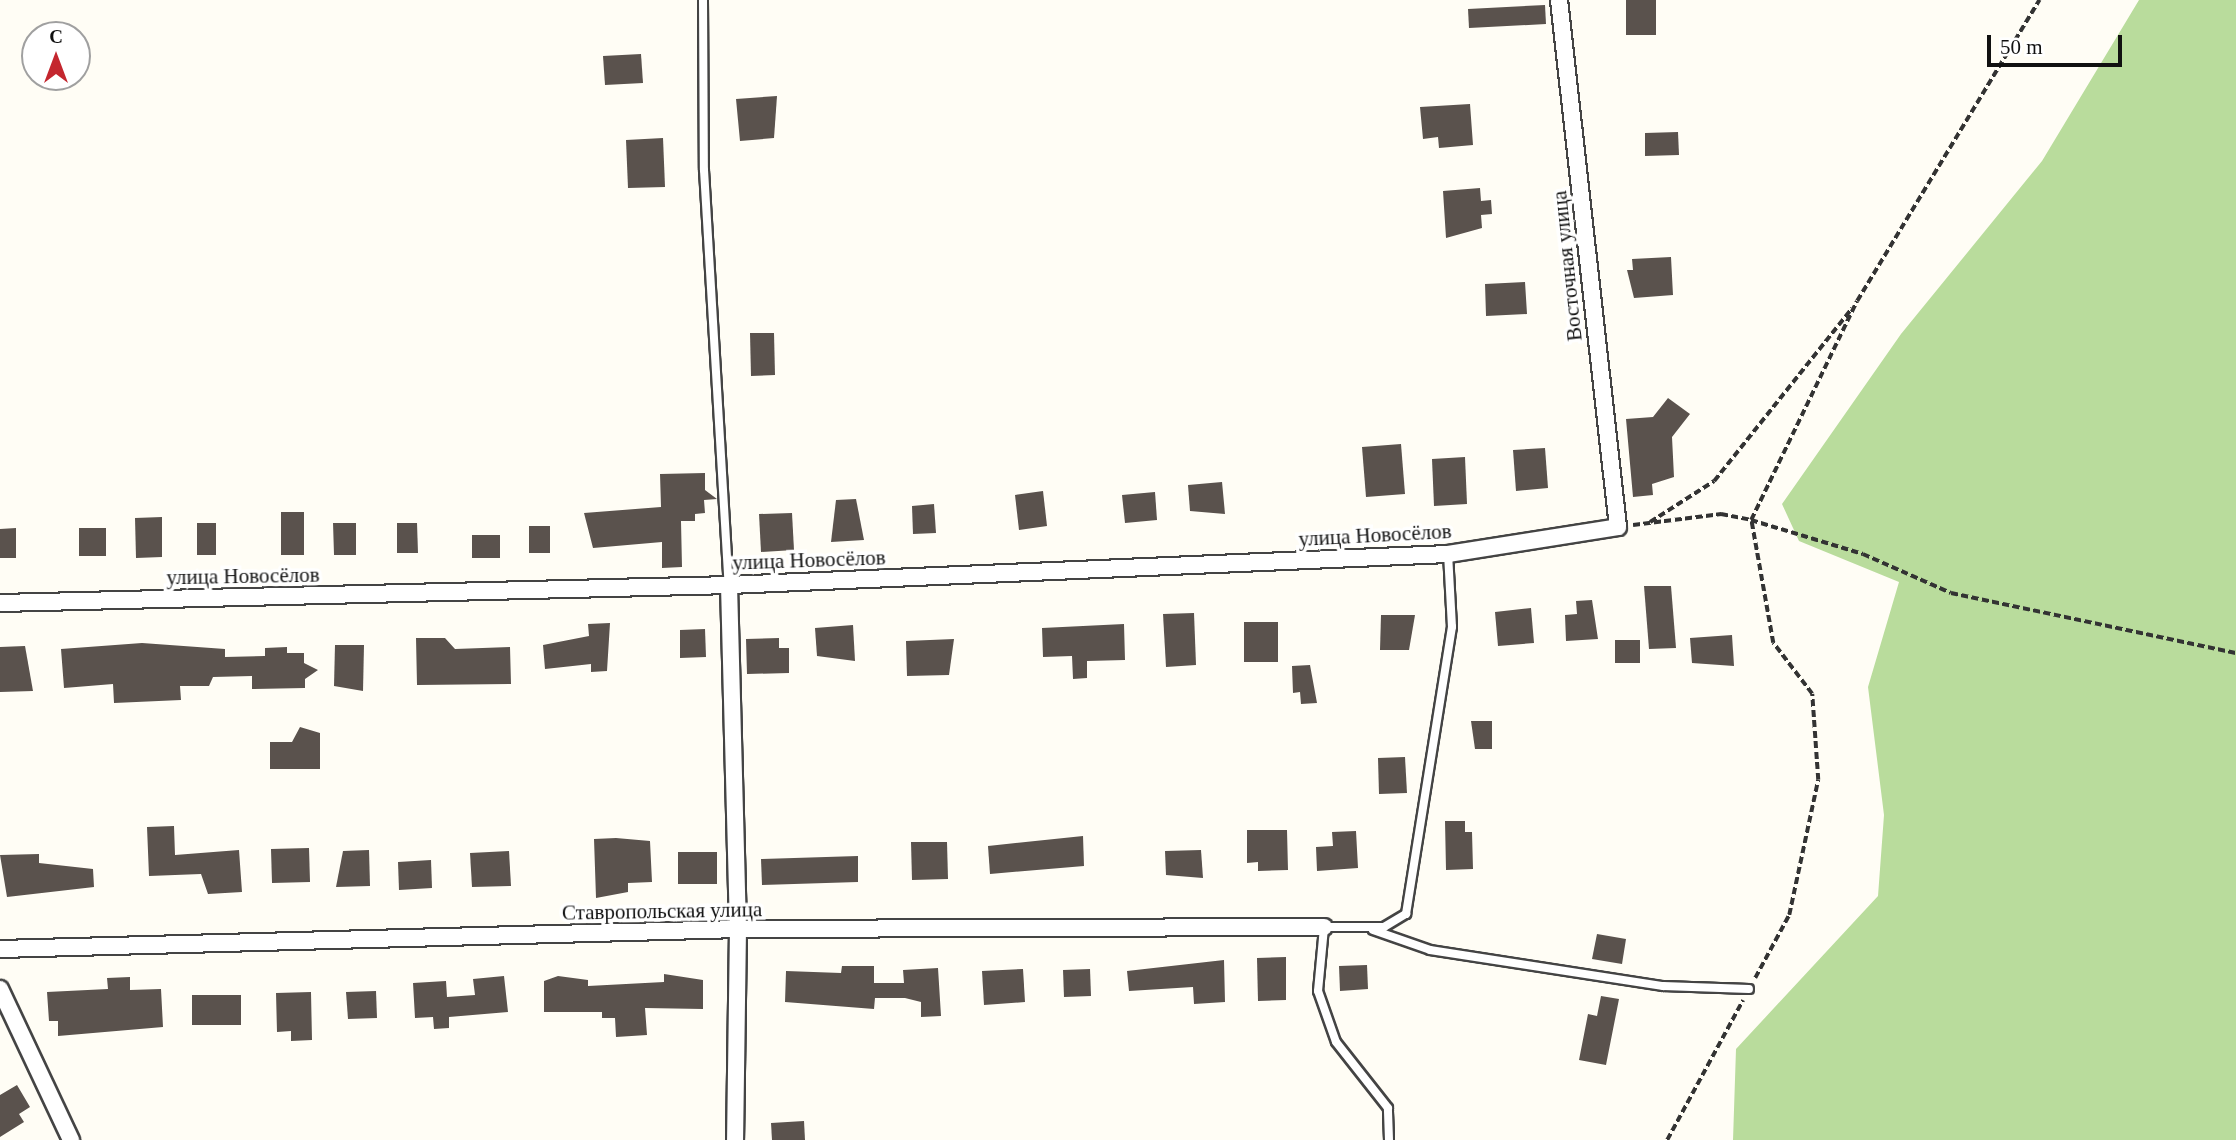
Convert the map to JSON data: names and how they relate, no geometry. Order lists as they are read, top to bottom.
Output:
{
  "streets": {
    "street": ["Восточная улица", "улица Новосёлов", "Ставропольская улица"]
  },
  "crossings": [
    ["Восточная улица", "улица Новосёлов"]
  ],
  "scale_bar": "50 m",
  "north": "top"
}
